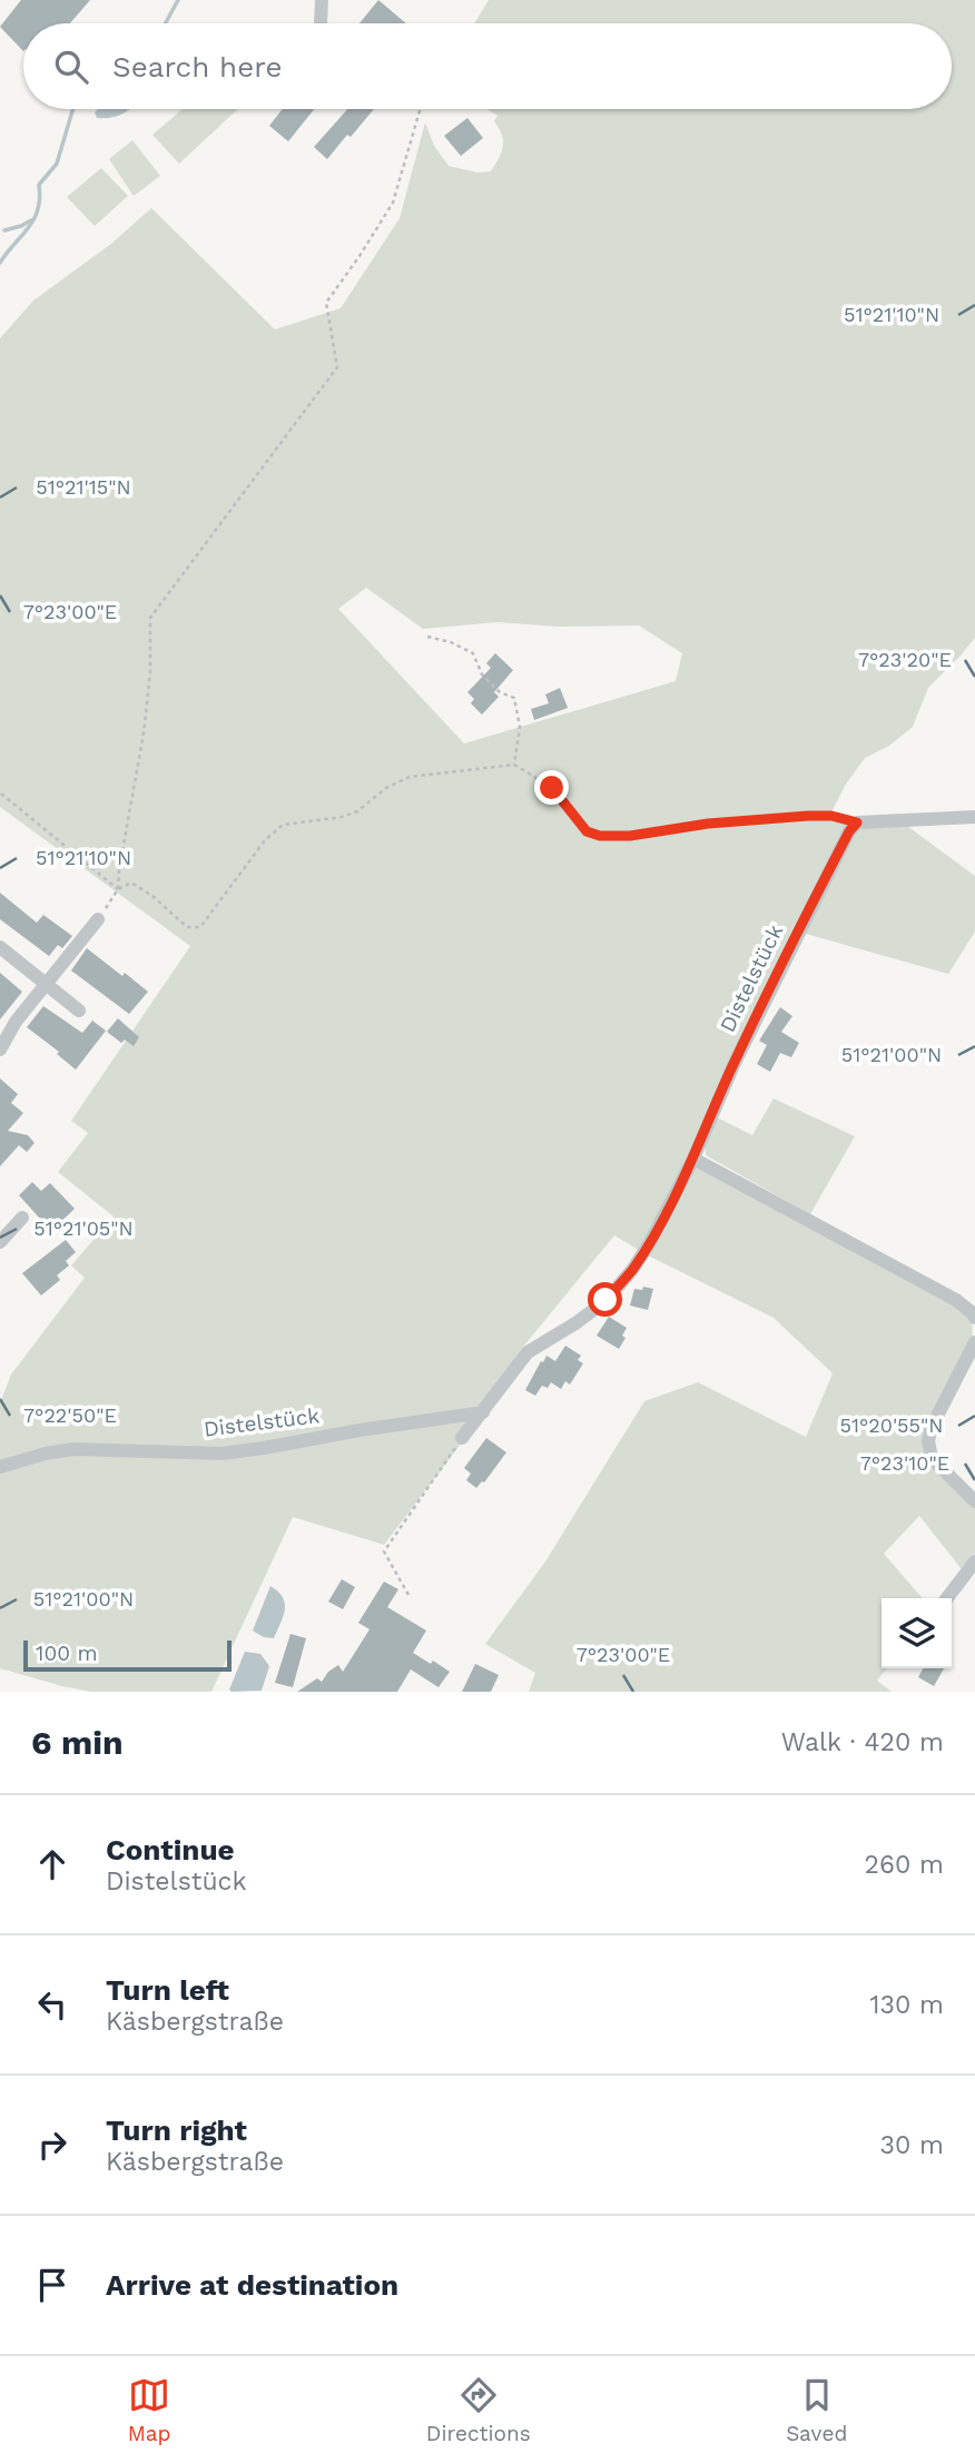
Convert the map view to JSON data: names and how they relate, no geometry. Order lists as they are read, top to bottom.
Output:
{
  "streets": {
    "street": ["Distelstück"]
  },
  "scale_bar": "100 m",
  "page": {
    "search": "Search here",
    "scale": "100 m",
    "heading": ["6 min", "Walk · 420 m"],
    "list": [
      ["Continue", "Distelstück", "260 m"],
      ["Turn left", "Käsbergstraße", "130 m"],
      ["Turn right", "Käsbergstraße", "30 m"],
      "Arrive at destination"
    ],
    "nav": ["Map", "Directions", "Saved"]
  },
  "coordinates": [
    "51°21'10\"N",
    "51°21'15\"N",
    "7°23'00\"E",
    "7°23'20\"E",
    "51°21'00\"N",
    "51°21'05\"N",
    "7°22'50\"E",
    "51°20'55\"N",
    "7°23'10\"E"
  ]
}
